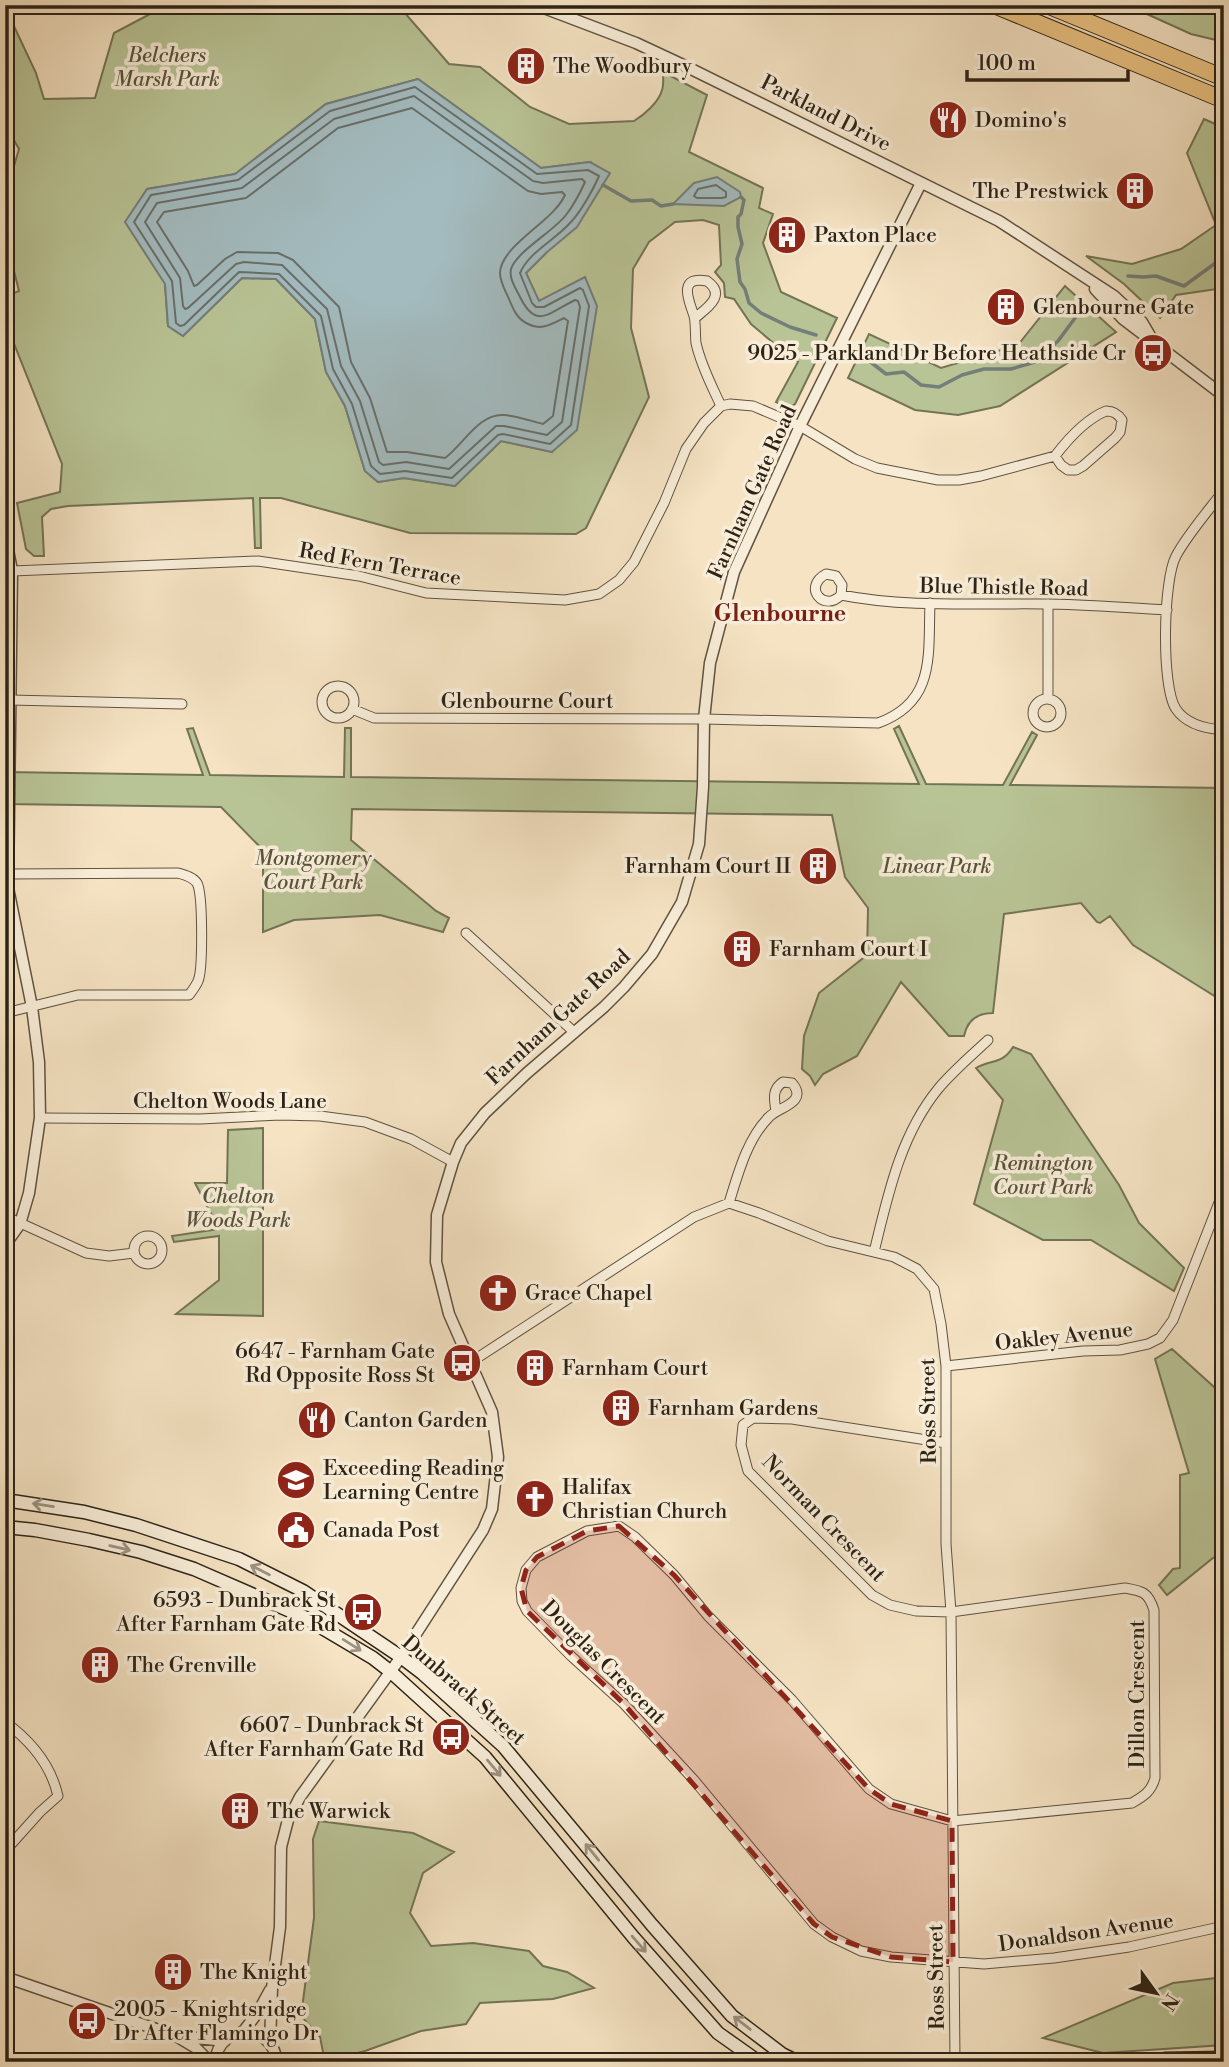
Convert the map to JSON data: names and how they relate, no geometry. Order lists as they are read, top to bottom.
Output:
{
  "streets": {
    "main road": ["Dunbrack Street"],
    "street": [
      "Parkland Drive",
      "Farnham Gate Road",
      "Red Fern Terrace",
      "Blue Thistle Road",
      "Glenbourne Court",
      "Chelton Woods Lane",
      "Oakley Avenue",
      "Ross Street",
      "Norman Crescent",
      "Douglas Crescent",
      "Dillon Crescent",
      "Donaldson Avenue"
    ]
  },
  "crossings": [
    ["Parkland Drive", "Farnham Gate Road"],
    ["Farnham Gate Road", "Glenbourne Court"],
    ["Farnham Gate Road", "Chelton Woods Lane"],
    ["Farnham Gate Road", "Dunbrack Street"],
    ["Blue Thistle Road", "Glenbourne Court"],
    ["Oakley Avenue", "Ross Street"],
    ["Ross Street", "Norman Crescent"],
    ["Ross Street", "Douglas Crescent"],
    ["Ross Street", "Dillon Crescent"],
    ["Ross Street", "Donaldson Avenue"],
    ["Norman Crescent", "Dillon Crescent"],
    ["Douglas Crescent", "Dillon Crescent"],
    ["Douglas Crescent", "Donaldson Avenue"]
  ],
  "districts": ["Glenbourne"],
  "parks": [
    "Belchers Marsh Park",
    "Montgomery Court Park",
    "Linear Park",
    "Remington Court Park",
    "Chelton Woods Park"
  ],
  "places": {
    "building": [
      "The Woodbury",
      "The Prestwick",
      "Paxton Place",
      "Glenbourne Gate",
      "Farnham Court II",
      "Farnham Court I",
      "Farnham Court",
      "Farnham Gardens",
      "The Grenville",
      "The Warwick",
      "The Knight"
    ],
    "restaurant": ["Domino's", "Canton Garden"],
    "bus stop": [
      "9025 - Parkland Dr Before Heathside Cr",
      "6647 - Farnham Gate Rd Opposite Ross St",
      "6593 - Dunbrack St After Farnham Gate Rd",
      "6607 - Dunbrack St After Farnham Gate Rd",
      "2005 - Knightsridge Dr After Flamingo Dr"
    ],
    "church": ["Grace Chapel", "Halifax Christian Church"],
    "school or university": ["Exceeding Reading Learning Centre"],
    "public building": ["Canada Post"]
  },
  "scale_bar": "100 m",
  "north": "bottom right"
}
